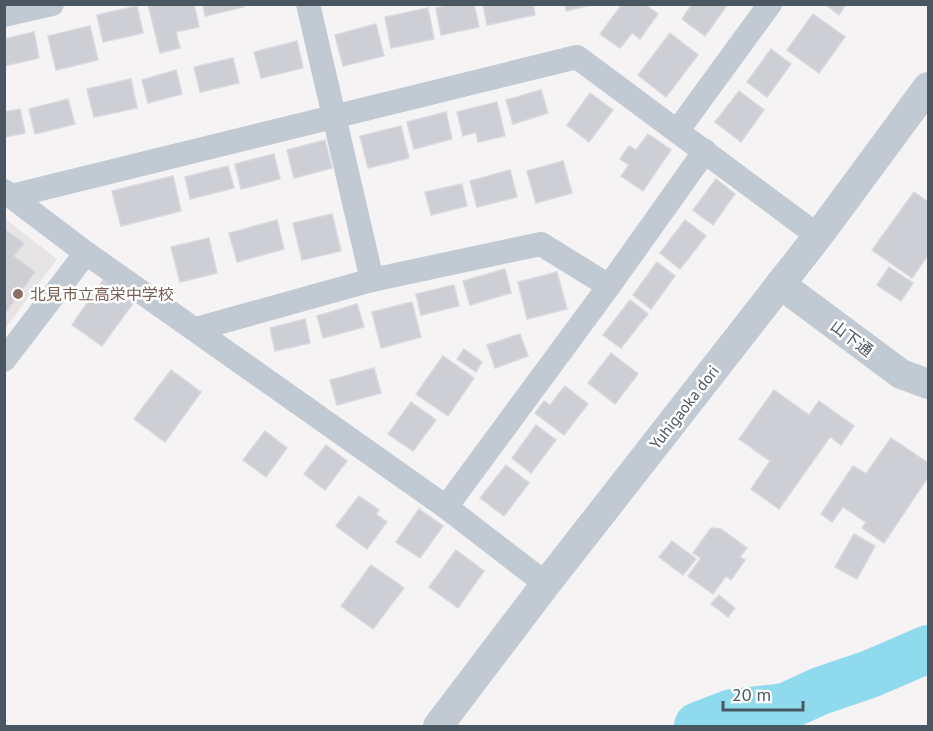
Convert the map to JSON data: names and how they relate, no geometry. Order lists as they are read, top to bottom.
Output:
{
  "streets": {
    "street": ["山下通", "Yuhigaoka dori"]
  },
  "crossings": [
    ["山下通", "Yuhigaoka dori"]
  ],
  "places": ["北見市立高栄中学校"],
  "scale_bar": "20 m"
}
